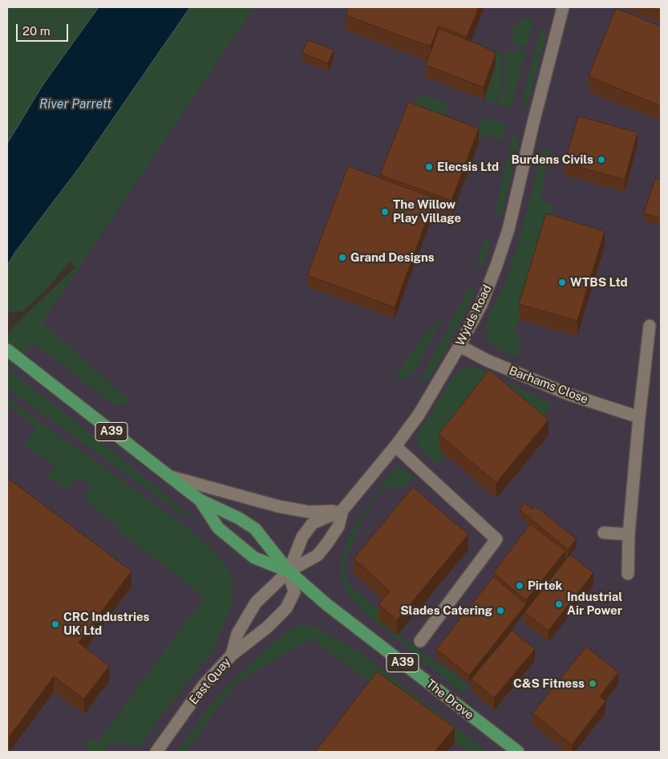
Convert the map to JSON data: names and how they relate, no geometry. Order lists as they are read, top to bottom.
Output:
{
  "streets": {
    "main road": ["A39", "The Drove"],
    "street": ["Wylds Road", "Barhams Close", "East Quay"]
  },
  "crossings": [
    ["Wylds Road", "Barhams Close"],
    ["Wylds Road", "A39"],
    ["Wylds Road", "East Quay"],
    ["Wylds Road", "The Drove"],
    ["A39", "East Quay"],
    ["A39", "The Drove"],
    ["East Quay", "The Drove"]
  ],
  "water": ["River Parrett"],
  "places": [
    "Burdens Civils",
    "Elecsis Ltd",
    "The Willow Play Village",
    "Grand Designs",
    "WTBS Ltd",
    "Pirtek",
    "Industrial Air Power",
    "Slades Catering",
    "CRC Industries UK Ltd",
    "C&S Fitness"
  ],
  "scale_bar": "20 m"
}
